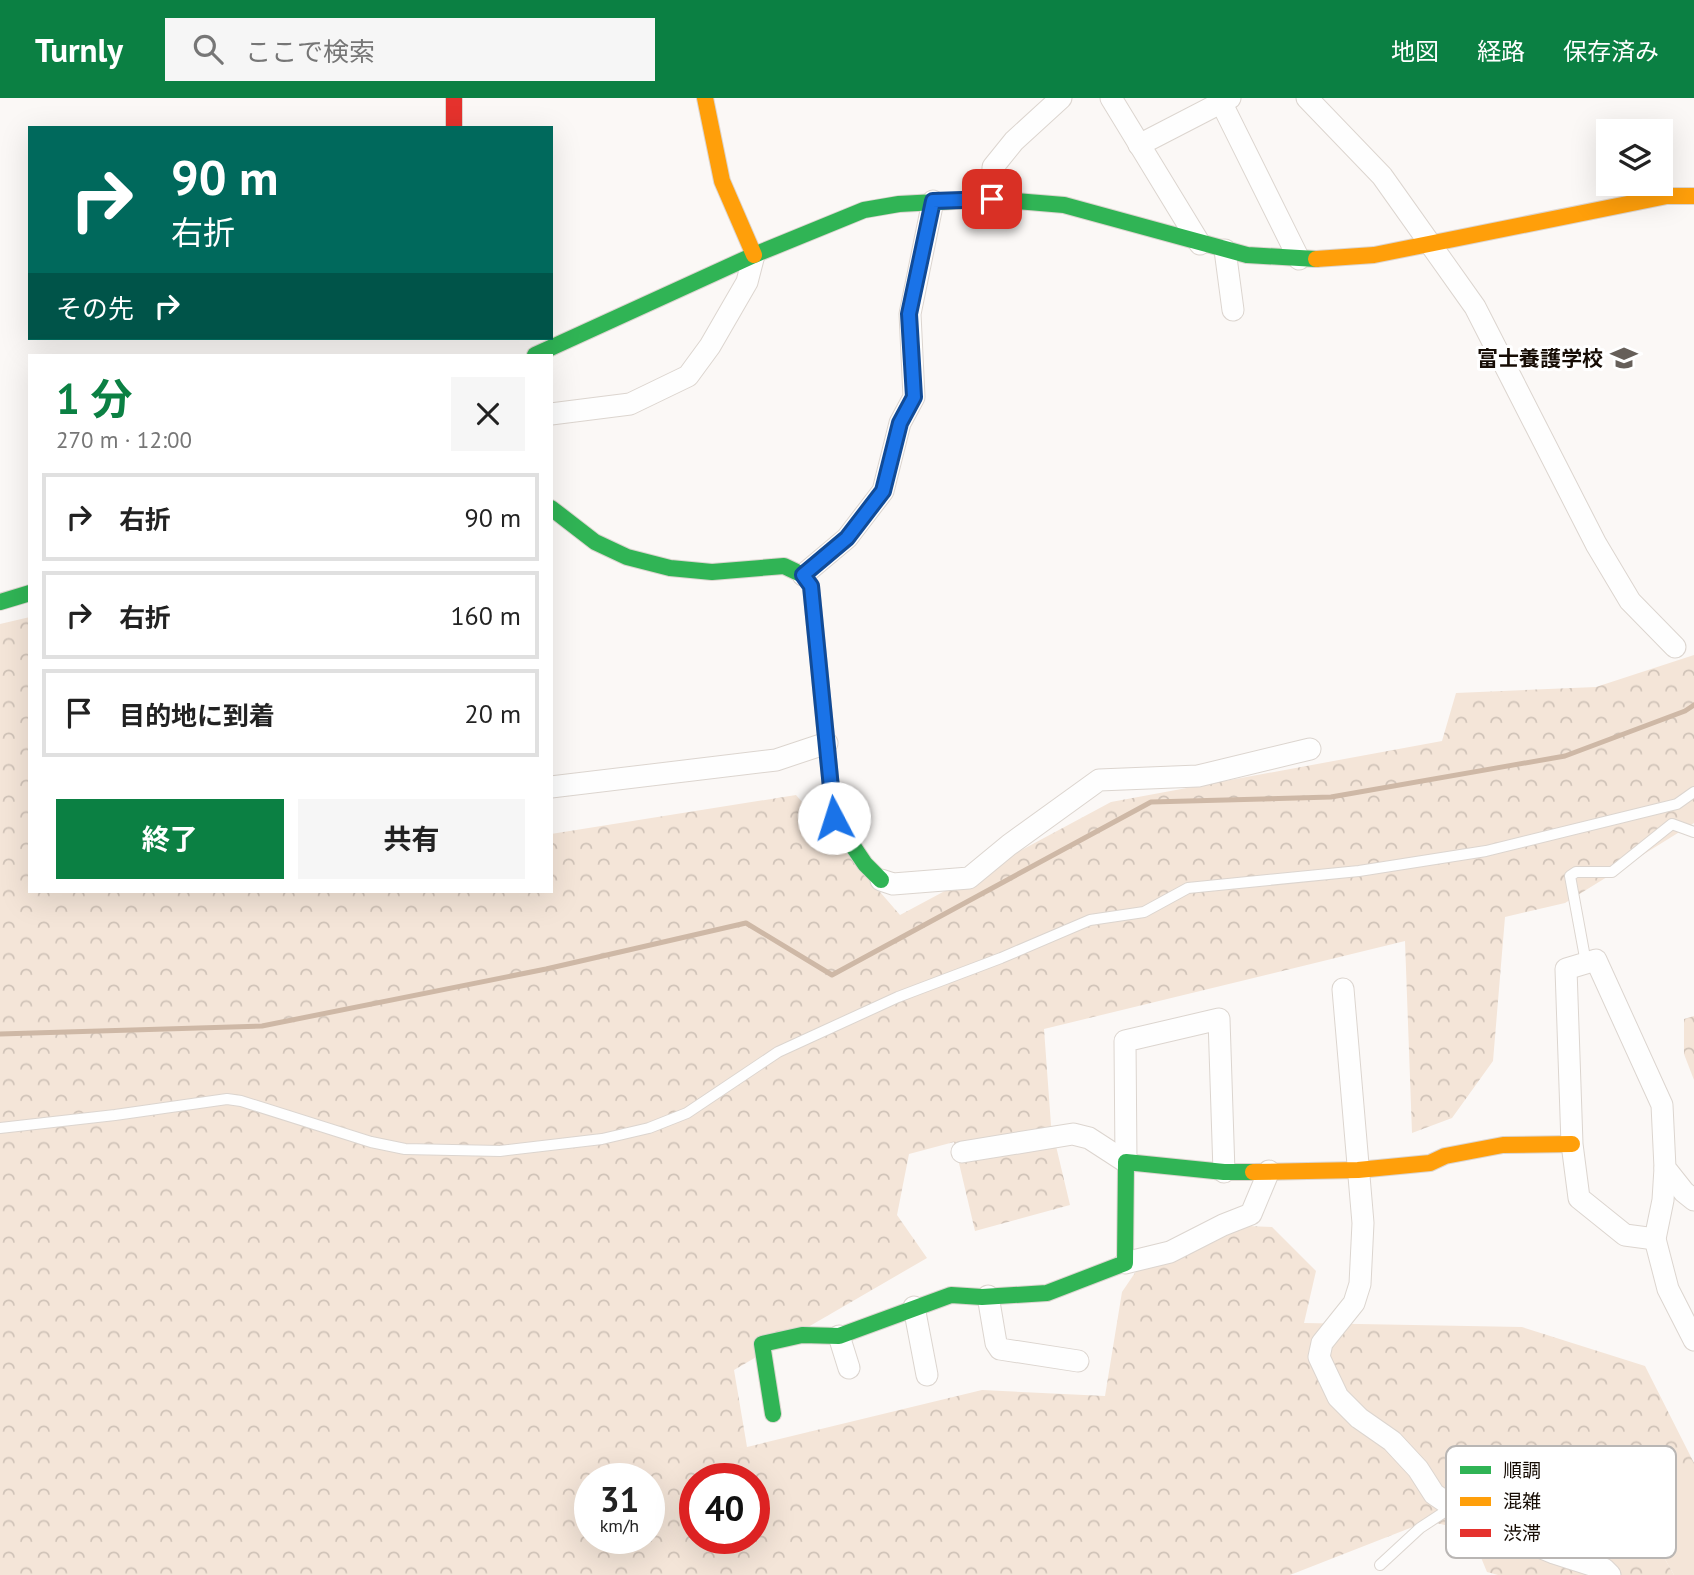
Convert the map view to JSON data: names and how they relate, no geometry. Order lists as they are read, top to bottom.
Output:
{
  "places": {
    "school or university": ["富士養護学校"]
  },
  "legend": ["順調", "混雑", "渋滞"],
  "page": {
    "header": "Turnly",
    "search": "ここで検索",
    "nav": ["地図", "経路", "保存済み"],
    "turn": ["90 m", "右折"],
    "then": "その先",
    "heading": ["1 分", "270 m · 12:00"],
    "list": [
      {
        "name": "右折",
        "value": "90 m"
      },
      {
        "name": "右折",
        "value": "160 m"
      },
      {
        "name": "目的地に到着",
        "value": "20 m"
      }
    ],
    "buttons": ["終了", "共有"],
    "speed": "31 km/h",
    "limit": "40"
  }
}
